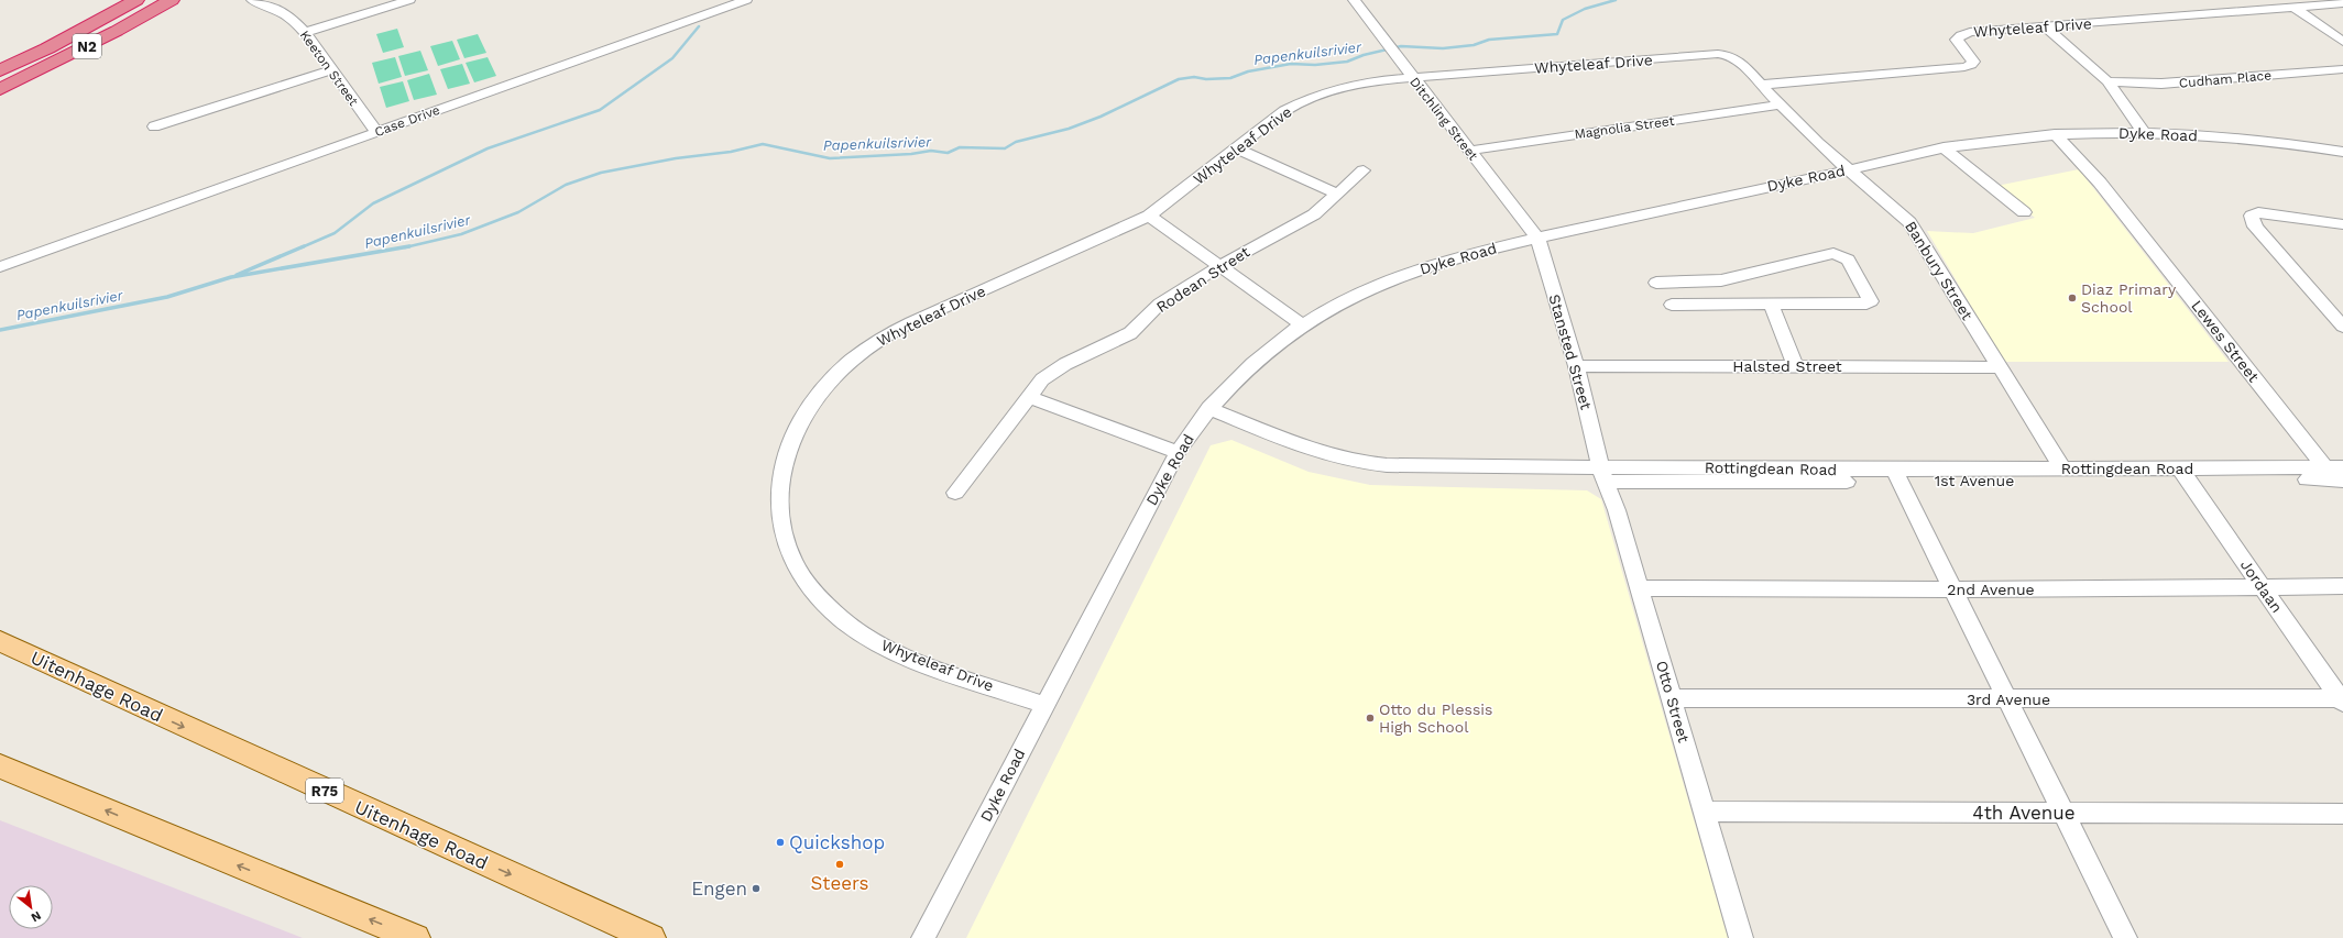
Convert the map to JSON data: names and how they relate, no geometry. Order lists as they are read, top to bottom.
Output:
{
  "streets": {
    "highway": ["N2"],
    "main road": ["Uitenhage Road", "R75"],
    "street": [
      "Whyteleaf Drive",
      "Keeton Street",
      "Cudham Place",
      "Ditchling Street",
      "Case Drive",
      "Magnolia Street",
      "Dyke Road",
      "Banbury Street",
      "Rodean Street",
      "Lewes Street",
      "Stansted Street",
      "Halsted Street",
      "Rottingdean Road",
      "1st Avenue",
      "Jordaan",
      "2nd Avenue",
      "3rd Avenue",
      "Otto Street",
      "4th Avenue"
    ]
  },
  "crossings": [
    ["Whyteleaf Drive", "Ditchling Street"],
    ["Whyteleaf Drive", "Dyke Road"],
    ["Whyteleaf Drive", "Banbury Street"],
    ["Keeton Street", "Case Drive"],
    ["Ditchling Street", "Magnolia Street"],
    ["Ditchling Street", "Dyke Road"],
    ["Ditchling Street", "Stansted Street"],
    ["Magnolia Street", "Banbury Street"],
    ["Dyke Road", "Banbury Street"],
    ["Dyke Road", "Lewes Street"],
    ["Dyke Road", "Stansted Street"],
    ["Banbury Street", "Halsted Street"],
    ["Banbury Street", "Rottingdean Road"],
    ["Lewes Street", "Rottingdean Road"],
    ["Stansted Street", "Halsted Street"],
    ["Stansted Street", "1st Avenue"],
    ["Stansted Street", "Otto Street"],
    ["Rottingdean Road", "1st Avenue"],
    ["Rottingdean Road", "Jordaan"],
    ["1st Avenue", "Jordaan"],
    ["1st Avenue", "Otto Street"],
    ["Jordaan", "2nd Avenue"],
    ["Jordaan", "3rd Avenue"],
    ["2nd Avenue", "Otto Street"],
    ["3rd Avenue", "Otto Street"],
    ["Otto Street", "4th Avenue"]
  ],
  "water": ["Papenkuilsrivier"],
  "places": [
    "Diaz Primary School",
    "Otto du Plessis High School",
    "Quickshop",
    "Steers",
    "Engen"
  ],
  "north": "bottom right"
}
